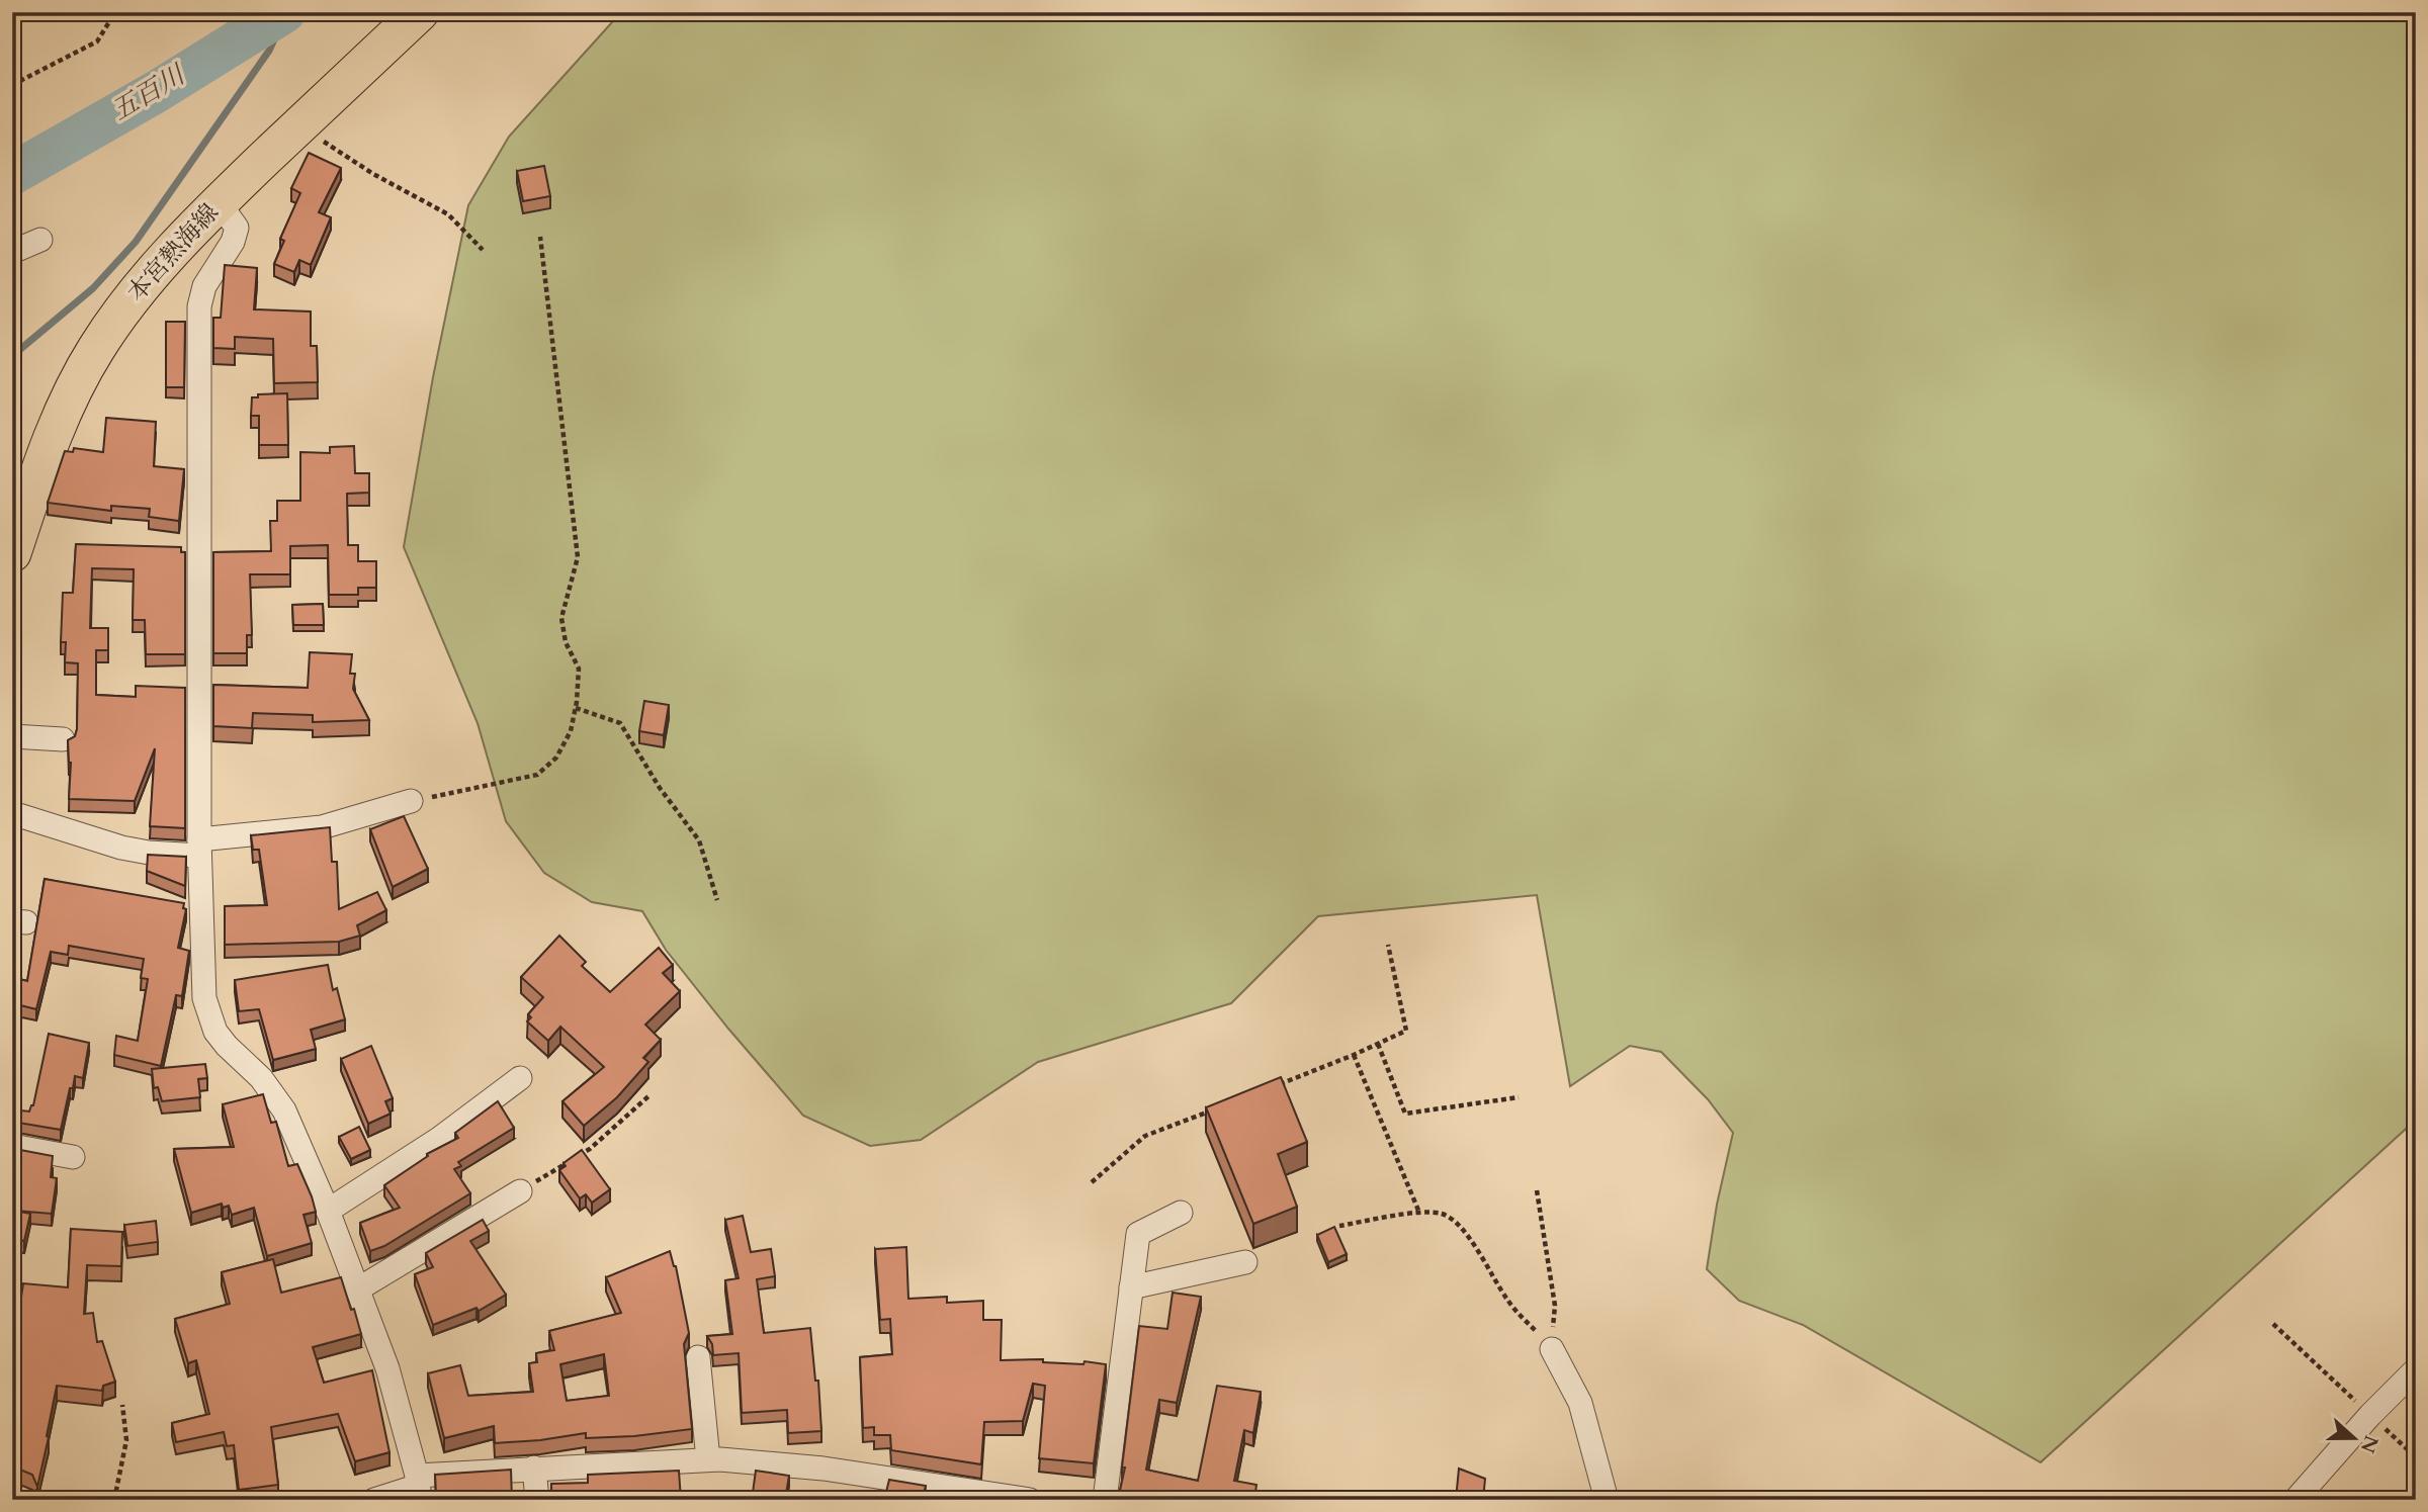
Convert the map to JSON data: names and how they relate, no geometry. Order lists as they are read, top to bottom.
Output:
{
  "streets": {
    "main road": ["本宮熱海線"]
  },
  "water": ["五百川"],
  "north": "right"
}
